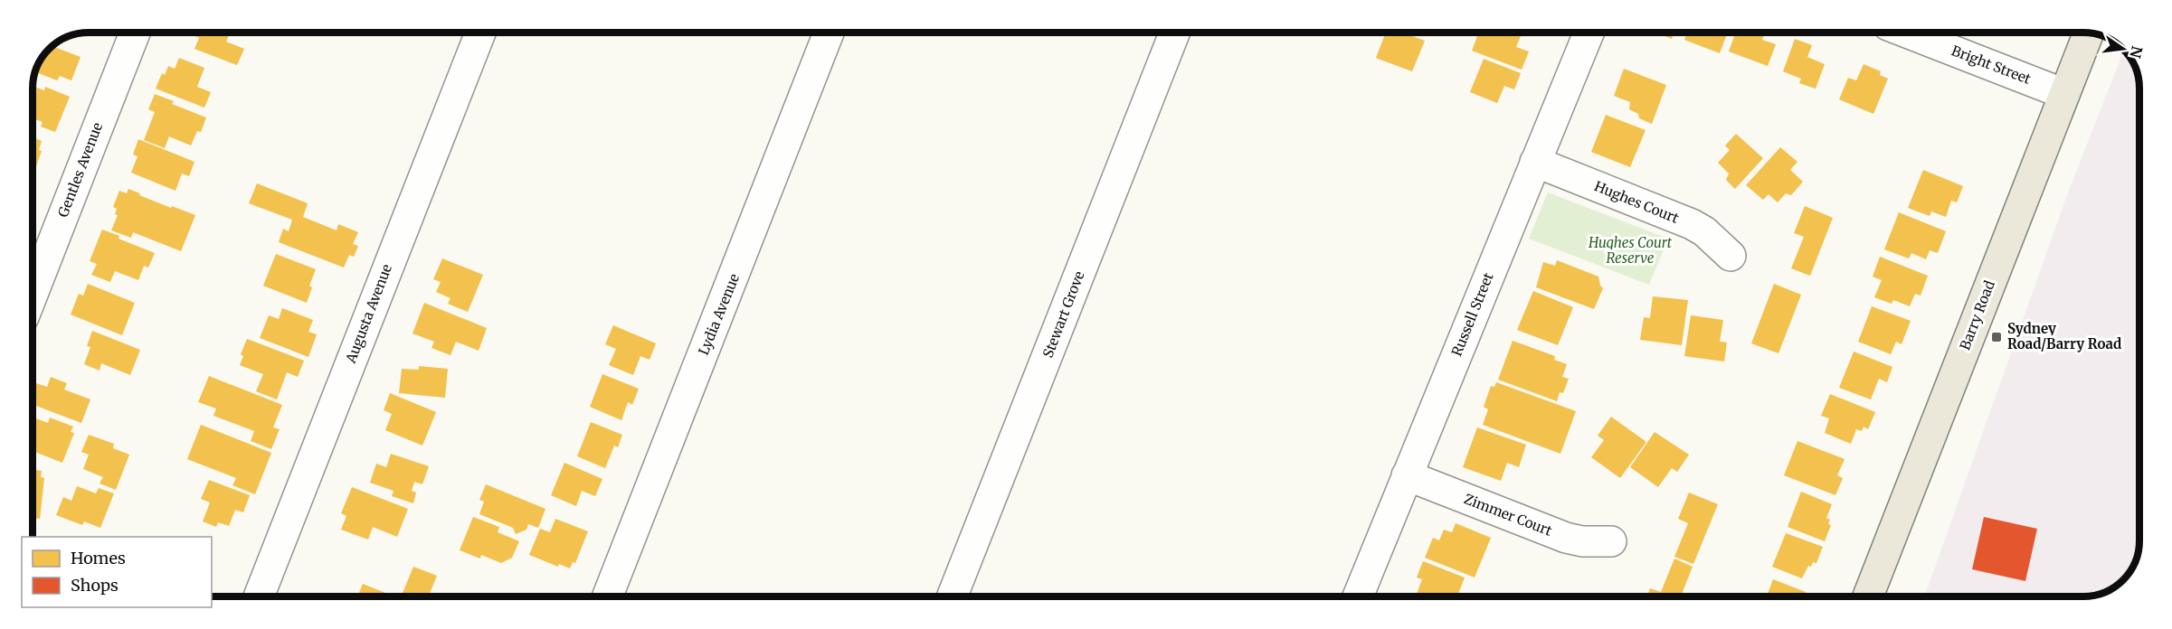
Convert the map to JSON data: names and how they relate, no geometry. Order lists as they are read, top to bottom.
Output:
{
  "streets": {
    "main road": ["Barry Road"],
    "street": [
      "Bright Street",
      "Gentles Avenue",
      "Hughes Court",
      "Augusta Avenue",
      "Lydia Avenue",
      "Stewart Grove",
      "Russell Street",
      "Zimmer Court"
    ]
  },
  "crossings": [
    ["Bright Street", "Barry Road"],
    ["Hughes Court", "Russell Street"],
    ["Russell Street", "Zimmer Court"]
  ],
  "parks": ["Hughes Court Reserve"],
  "places": {
    "transit": ["Sydney Road/Barry Road"]
  },
  "legend": ["Homes", "Shops"],
  "north": "right"
}
